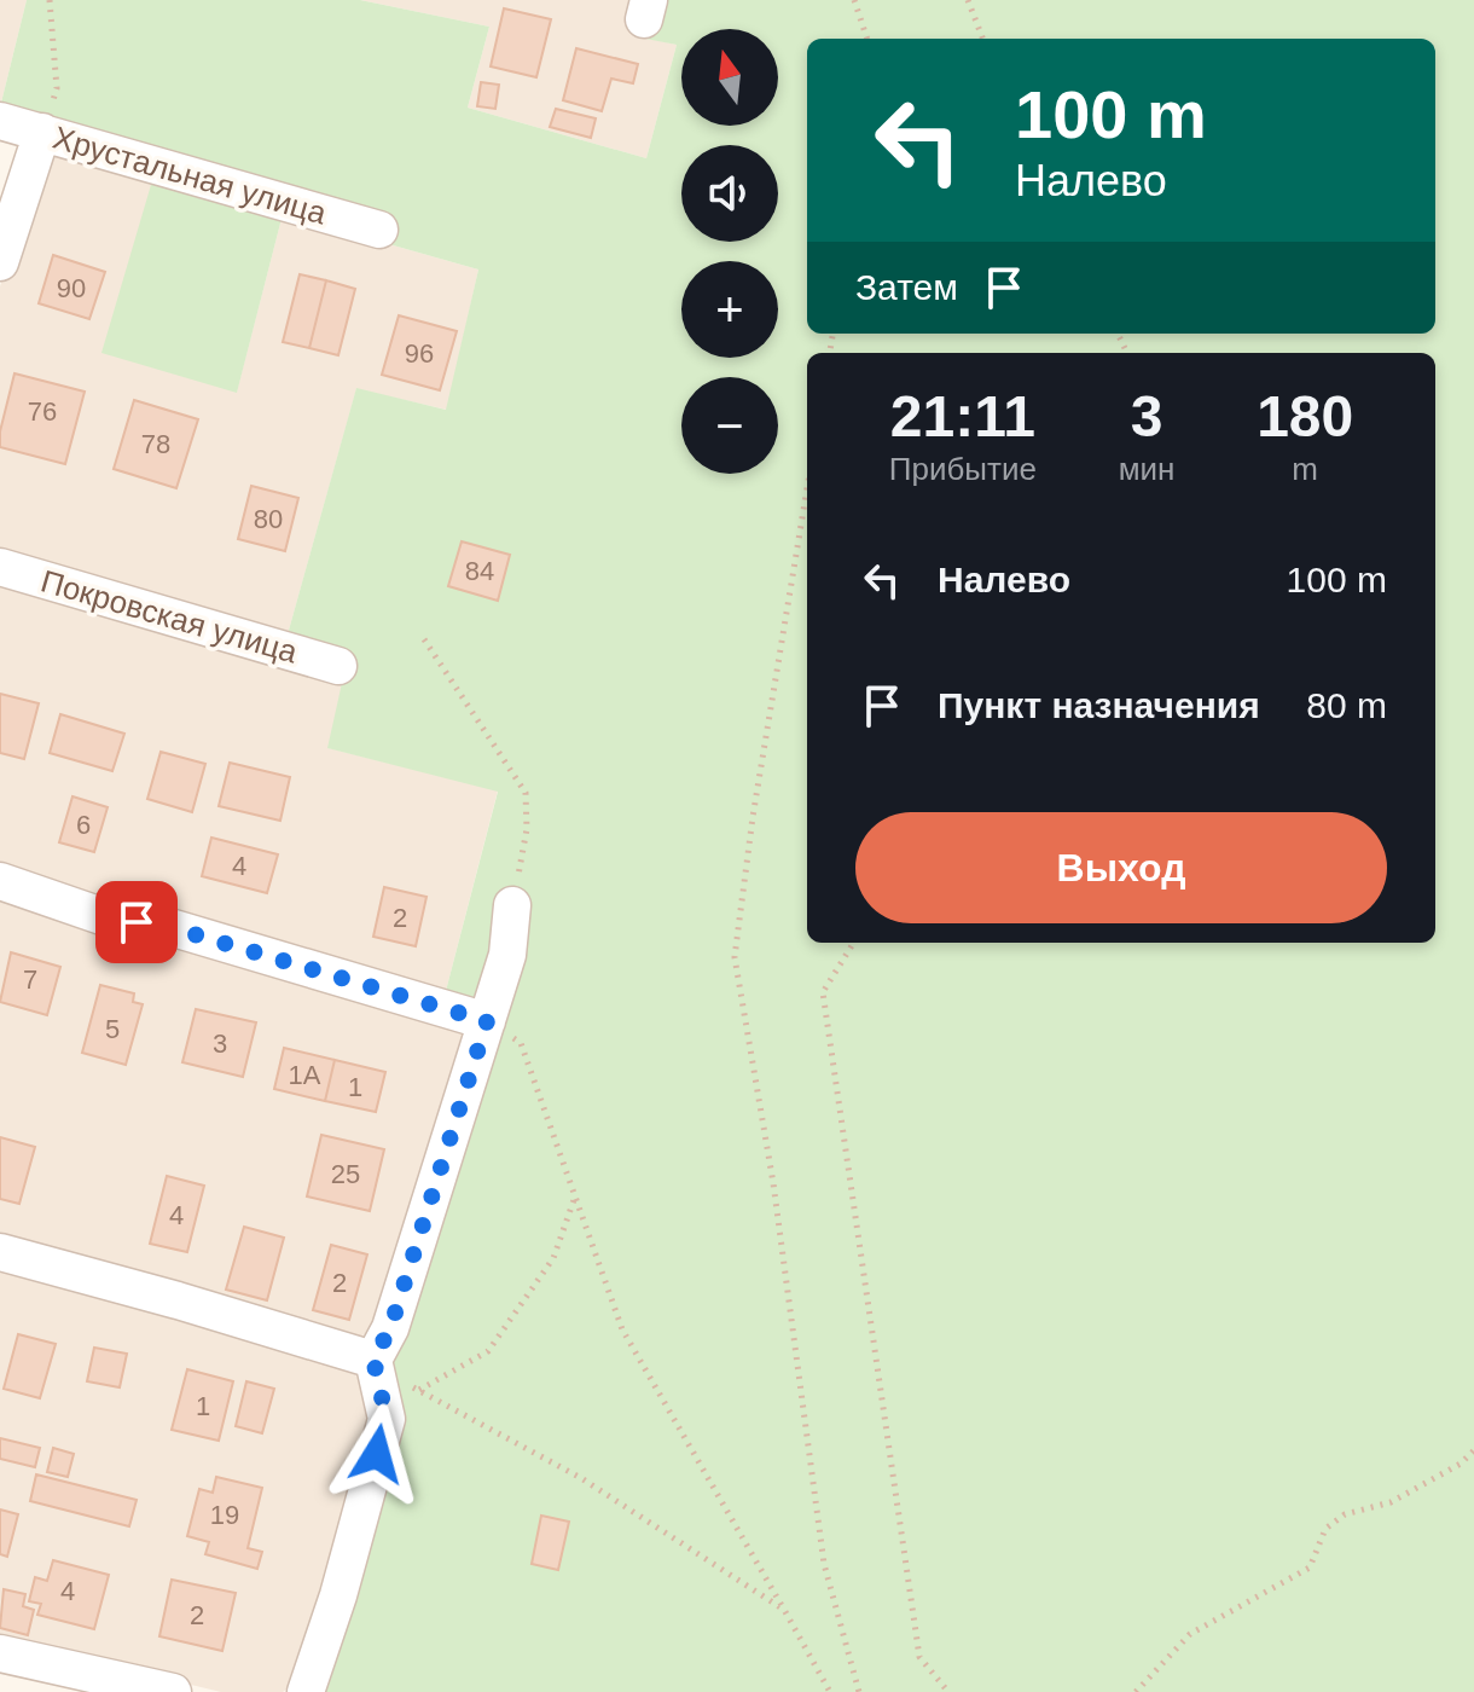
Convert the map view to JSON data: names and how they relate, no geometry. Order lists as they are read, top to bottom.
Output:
{
  "streets": {
    "street": ["Хрустальная улица", "Покровская улица"]
  },
  "house_numbers": [
    "90",
    "96",
    "76",
    "78",
    "80",
    "84",
    "6",
    "4",
    "2",
    "7",
    "5",
    "3",
    "1А",
    "1",
    "25",
    "4",
    "2",
    "1",
    "19",
    "4",
    "2"
  ],
  "north": "top",
  "page": {
    "map_buttons": ["+", "−"],
    "turn": ["100 m", "Налево"],
    "then": "Затем",
    "eta": [
      "21:11",
      "Прибытие",
      "3",
      "мин",
      "180",
      "m"
    ],
    "list": [
      {
        "name": "Налево",
        "value": "100 m"
      },
      {
        "name": "Пункт назначения",
        "value": "80 m"
      }
    ],
    "buttons": "Выход"
  }
}
